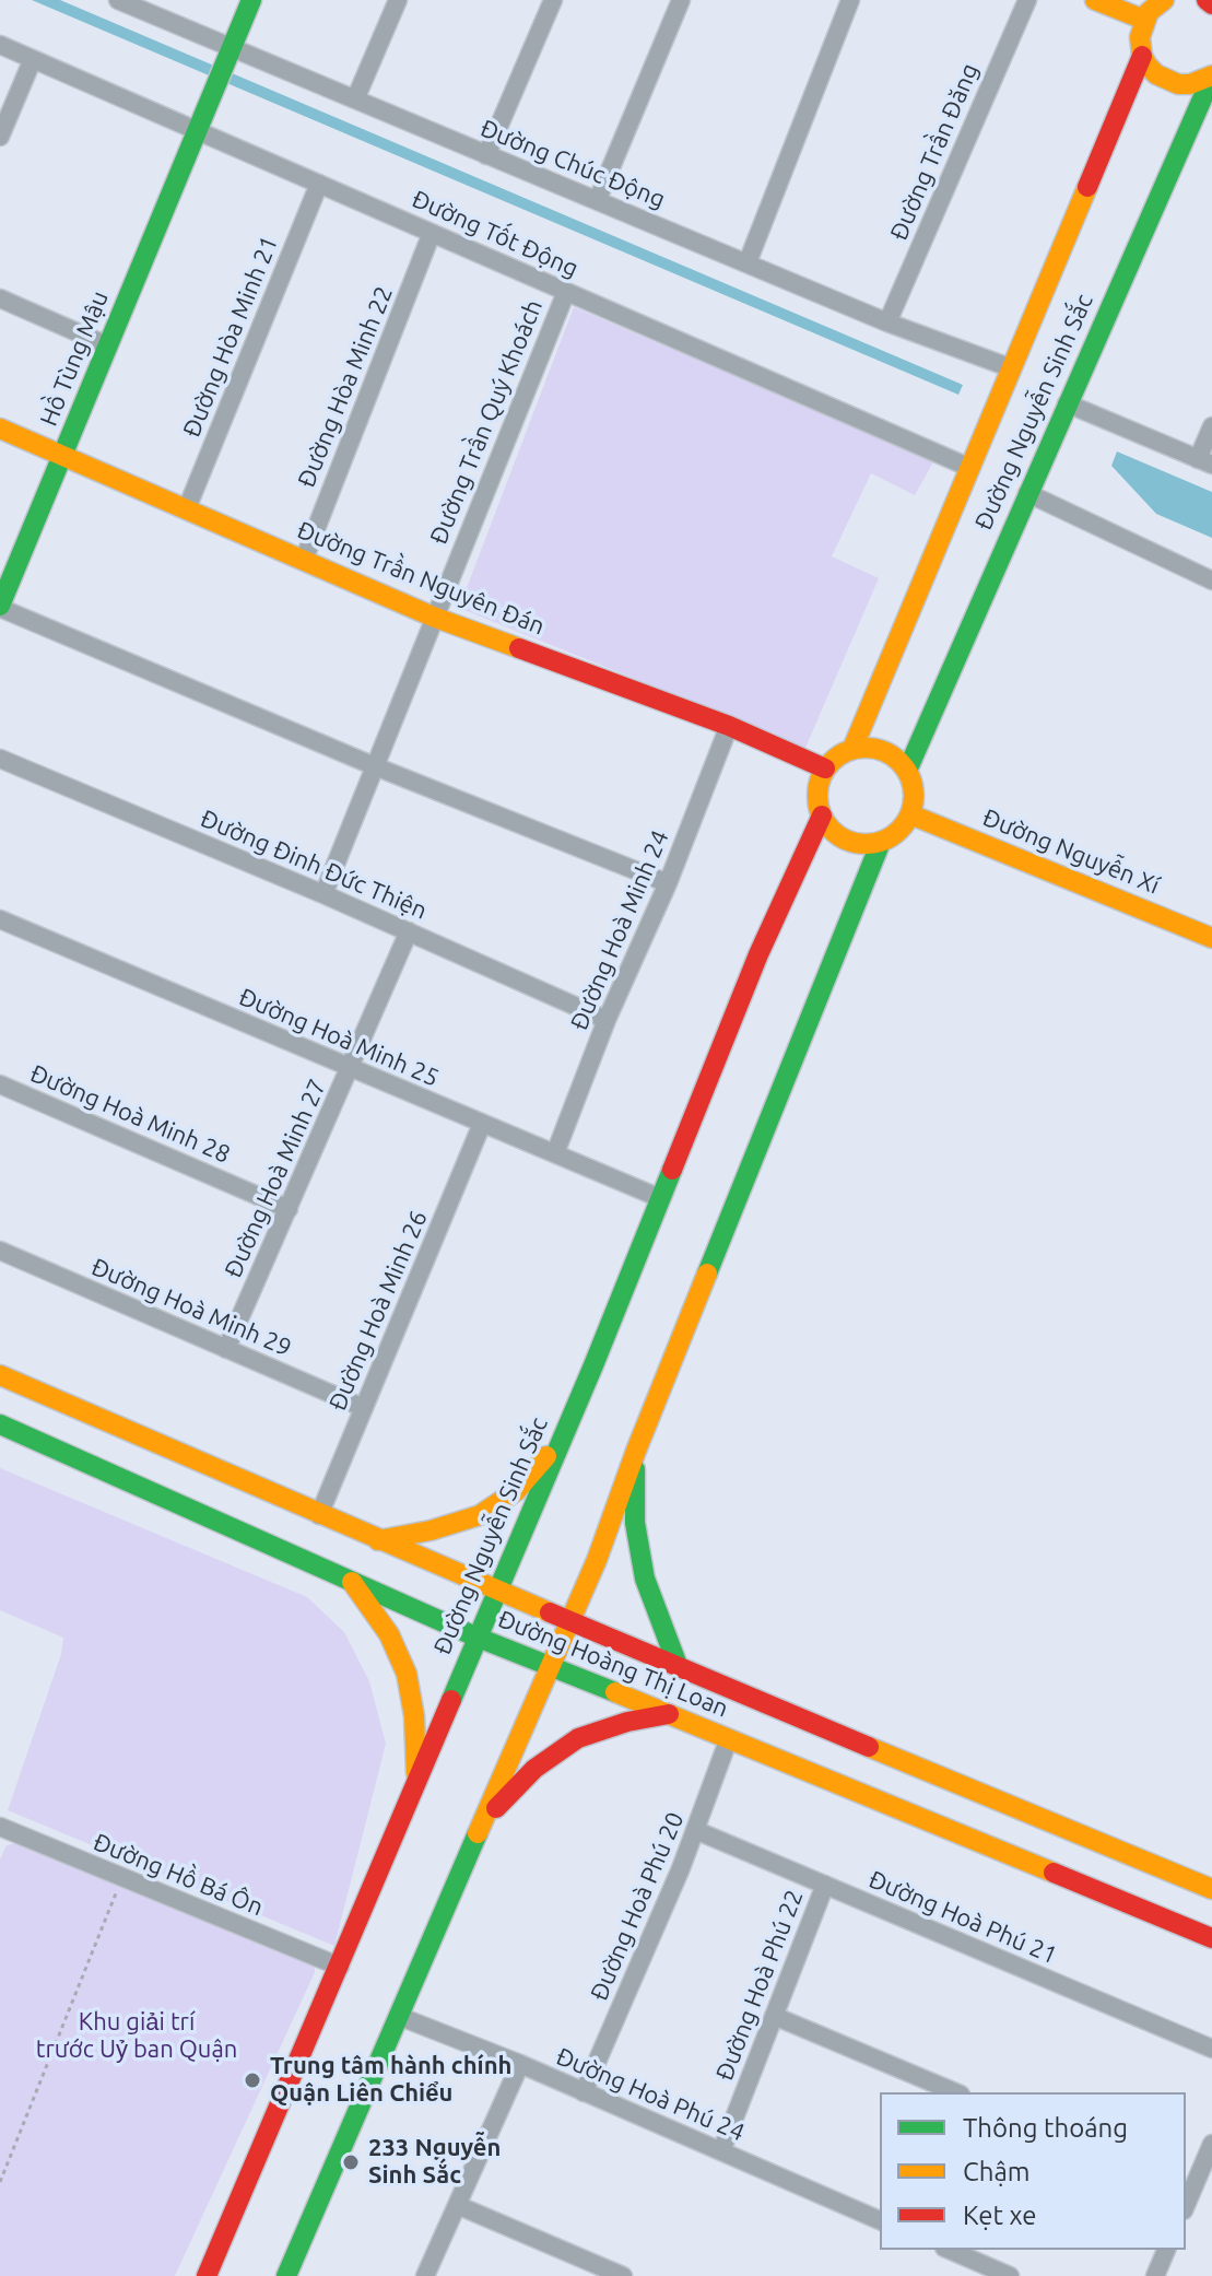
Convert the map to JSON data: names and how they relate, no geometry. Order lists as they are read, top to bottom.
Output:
{
  "streets": {
    "main road": [
      "Hồ Tùng Mậu",
      "Đường Nguyễn Sinh Sắc",
      "Đường Trần Nguyên Đán",
      "Đường Nguyễn Xí",
      "Đường Hoàng Thị Loan"
    ],
    "street": [
      "Đường Trần Đăng",
      "Đường Chúc Động",
      "Đường Tốt Động",
      "Đường Hòa Minh 21",
      "Đường Hòa Minh 22",
      "Đường Trần Quý Khoách",
      "Đường Đinh Đức Thiện",
      "Đường Hoà Minh 24",
      "Đường Hoà Minh 25",
      "Đường Hoà Minh 28",
      "Đường Hoà Minh 27",
      "Đường Hoà Minh 29",
      "Đường Hoà Minh 26",
      "Đường Hồ Bá Ôn",
      "Đường Hoà Phú 20",
      "Đường Hoà Phú 21",
      "Đường Hoà Phú 22",
      "Đường Hoà Phú 24"
    ]
  },
  "crossings": [
    ["Đường Trần Đăng", "Đường Chúc Động"],
    ["Đường Chúc Động", "Hồ Tùng Mậu"],
    ["Đường Chúc Động", "Đường Nguyễn Sinh Sắc"],
    ["Đường Tốt Động", "Đường Hòa Minh 21"],
    ["Đường Tốt Động", "Hồ Tùng Mậu"],
    ["Đường Tốt Động", "Đường Hòa Minh 22"],
    ["Đường Tốt Động", "Đường Nguyễn Sinh Sắc"],
    ["Đường Tốt Động", "Đường Trần Quý Khoách"],
    ["Đường Hòa Minh 21", "Đường Trần Nguyên Đán"],
    ["Hồ Tùng Mậu", "Đường Trần Nguyên Đán"],
    ["Đường Hòa Minh 22", "Đường Trần Nguyên Đán"],
    ["Đường Nguyễn Sinh Sắc", "Đường Trần Nguyên Đán"],
    ["Đường Nguyễn Sinh Sắc", "Đường Nguyễn Xí"],
    ["Đường Nguyễn Sinh Sắc", "Đường Hoà Minh 25"],
    ["Đường Nguyễn Sinh Sắc", "Đường Hoàng Thị Loan"],
    ["Đường Nguyễn Sinh Sắc", "Đường Hồ Bá Ôn"],
    ["Đường Trần Quý Khoách", "Đường Trần Nguyên Đán"],
    ["Đường Trần Quý Khoách", "Đường Đinh Đức Thiện"],
    ["Đường Trần Nguyên Đán", "Đường Nguyễn Xí"],
    ["Đường Trần Nguyên Đán", "Đường Hoà Minh 24"],
    ["Đường Đinh Đức Thiện", "Đường Hoà Minh 24"],
    ["Đường Đinh Đức Thiện", "Đường Hoà Minh 27"],
    ["Đường Hoà Minh 24", "Đường Hoà Minh 25"],
    ["Đường Hoà Minh 25", "Đường Hoà Minh 27"],
    ["Đường Hoà Minh 25", "Đường Hoà Minh 26"],
    ["Đường Hoà Minh 28", "Đường Hoà Minh 27"],
    ["Đường Hoà Minh 27", "Đường Hoà Minh 29"],
    ["Đường Hoà Minh 29", "Đường Hoà Minh 26"],
    ["Đường Hoà Minh 26", "Đường Hoàng Thị Loan"],
    ["Đường Hoàng Thị Loan", "Đường Hoà Phú 20"],
    ["Đường Hoà Phú 20", "Đường Hoà Phú 21"],
    ["Đường Hoà Phú 20", "Đường Hoà Phú 24"],
    ["Đường Hoà Phú 21", "Đường Hoà Phú 22"],
    ["Đường Hoà Phú 22", "Đường Hoà Phú 24"]
  ],
  "parks": ["Khu giải trí trước Uỷ ban Quận"],
  "places": ["Trung tâm hành chính Quận Liên Chiểu", "233 Nguyễn Sinh Sắc"],
  "legend": ["Thông thoáng", "Chậm", "Kẹt xe"]
}
